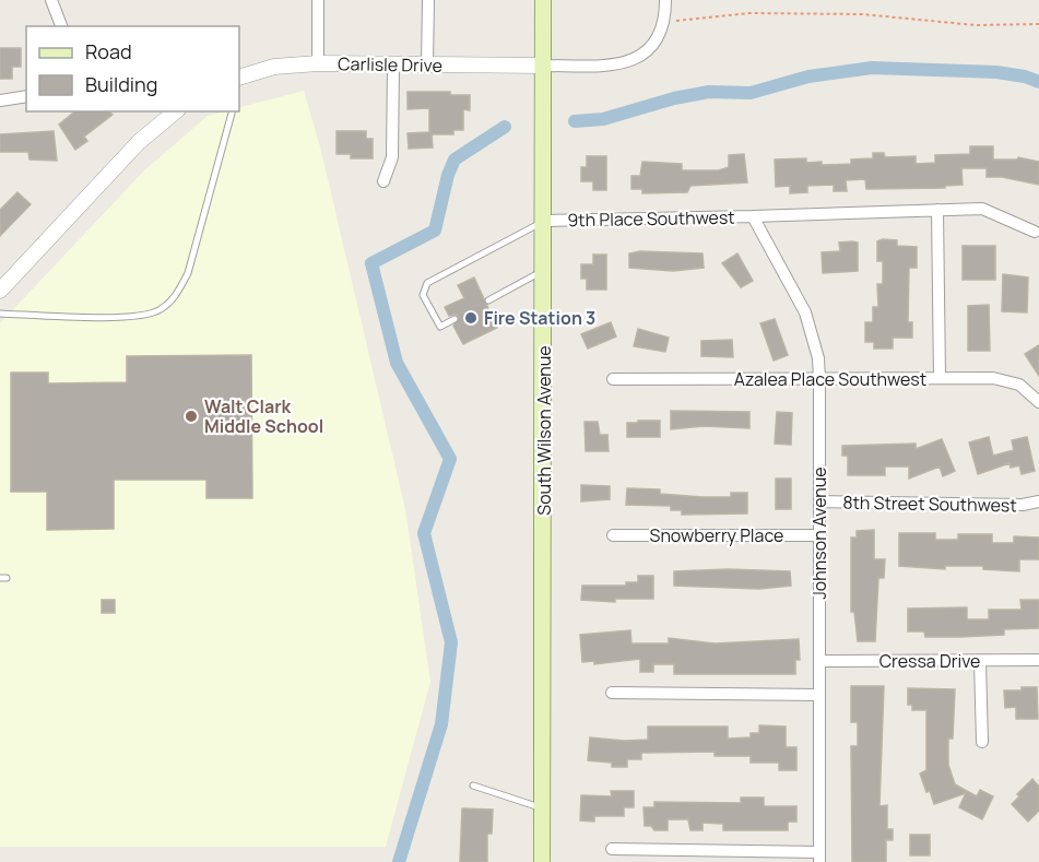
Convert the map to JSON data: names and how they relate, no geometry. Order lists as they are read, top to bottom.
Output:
{
  "streets": {
    "main road": ["South Wilson Avenue"],
    "street": [
      "Carlisle Drive",
      "9th Place Southwest",
      "Azalea Place Southwest",
      "8th Street Southwest",
      "Johnson Avenue",
      "Snowberry Place",
      "Cressa Drive"
    ]
  },
  "crossings": [
    ["Carlisle Drive", "South Wilson Avenue"],
    ["9th Place Southwest", "South Wilson Avenue"],
    ["9th Place Southwest", "Johnson Avenue"],
    ["Azalea Place Southwest", "Johnson Avenue"],
    ["8th Street Southwest", "Johnson Avenue"],
    ["Johnson Avenue", "Snowberry Place"],
    ["Johnson Avenue", "Cressa Drive"]
  ],
  "places": ["Fire Station 3", "Walt Clark Middle School"],
  "legend": ["Road", "Building"]
}
